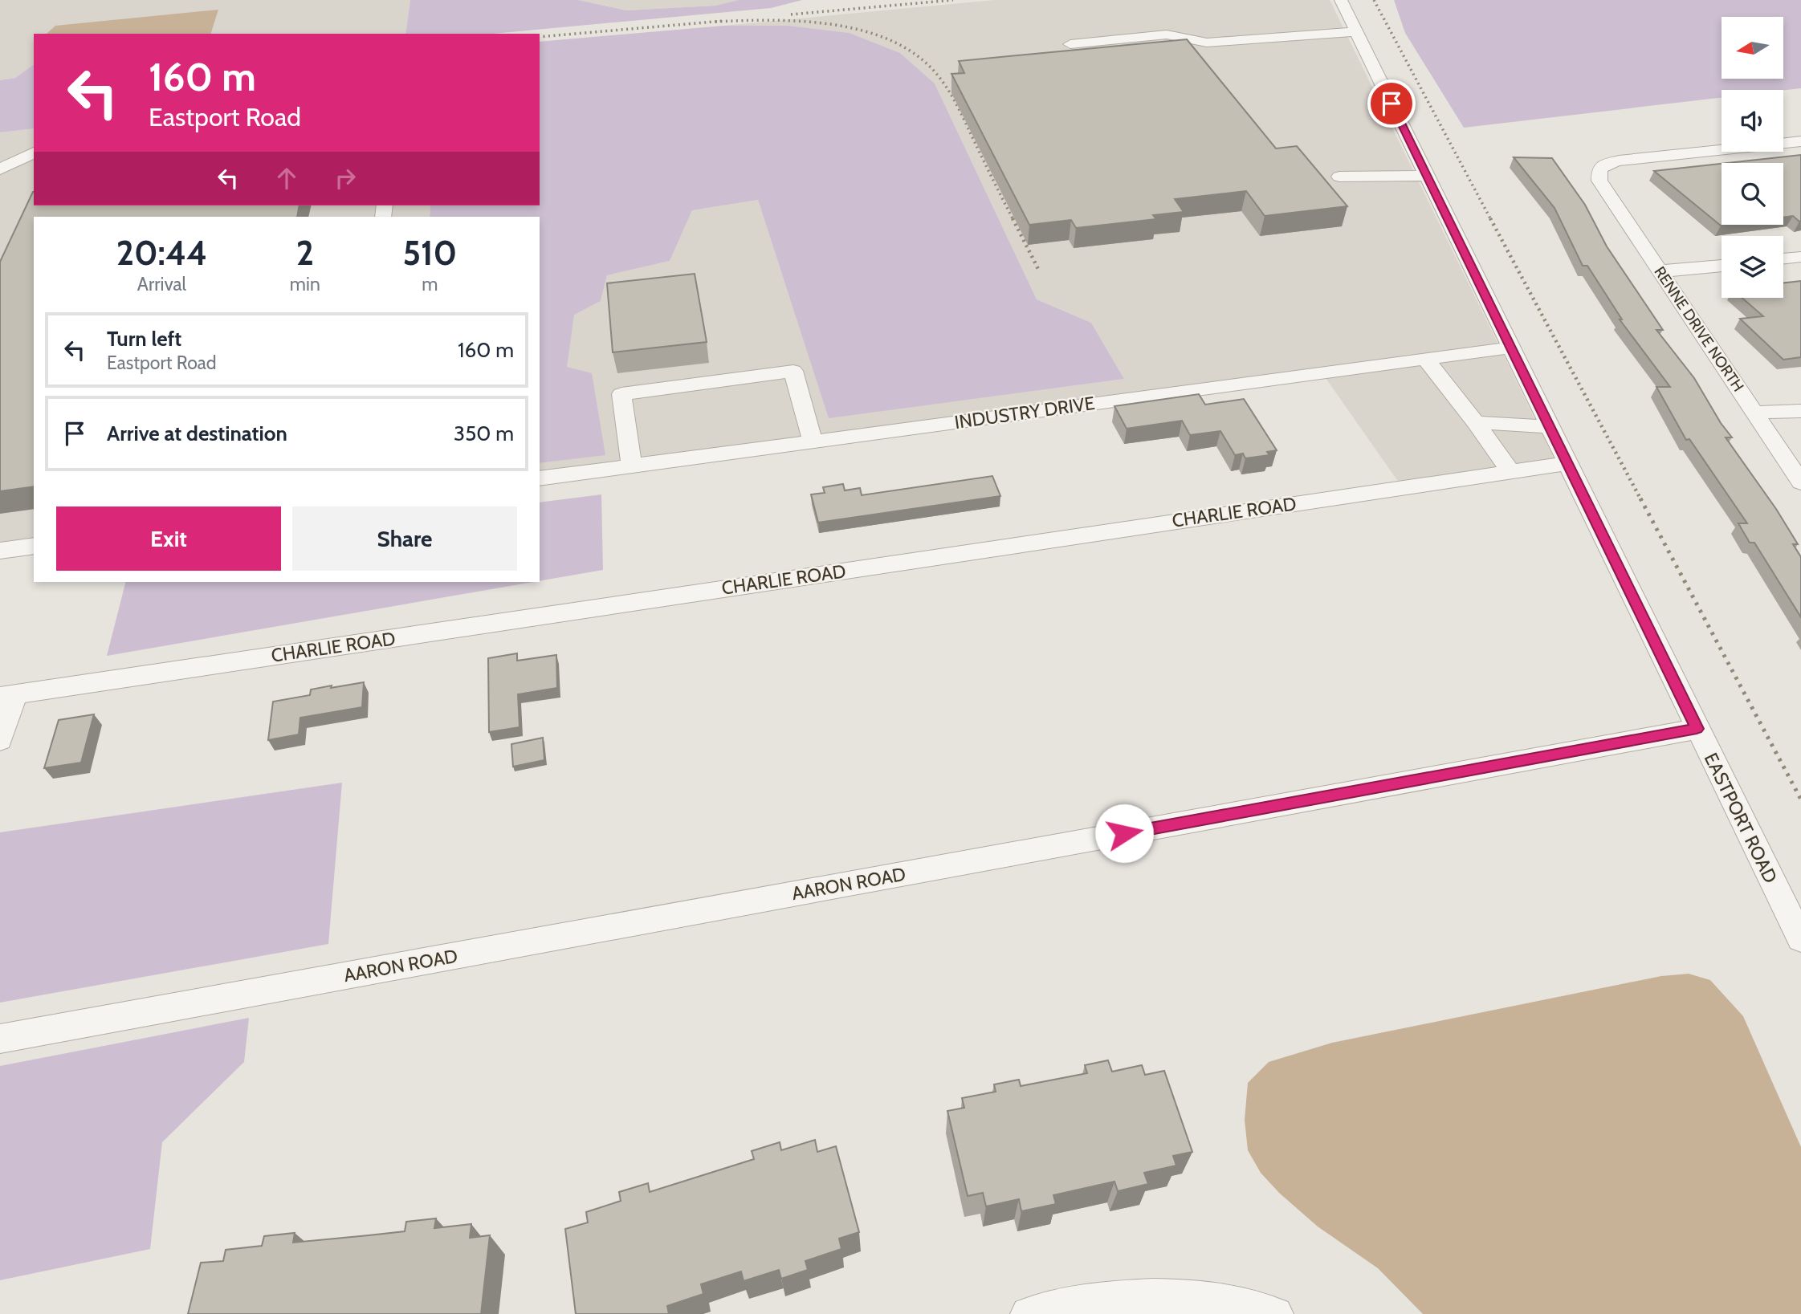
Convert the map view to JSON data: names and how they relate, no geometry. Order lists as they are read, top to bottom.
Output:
{
  "streets": {
    "street": [
      "RENNE DRIVE NORTH",
      "INDUSTRY DRIVE",
      "CHARLIE ROAD",
      "EASTPORT ROAD",
      "AARON ROAD"
    ]
  },
  "crossings": [
    ["INDUSTRY DRIVE", "EASTPORT ROAD"],
    ["CHARLIE ROAD", "EASTPORT ROAD"],
    ["EASTPORT ROAD", "AARON ROAD"]
  ],
  "north": "left",
  "page": {
    "turn": ["160 m", "Eastport Road"],
    "eta": [
      "20:44",
      "Arrival",
      "2",
      "min",
      "510",
      "m"
    ],
    "list": [
      {
        "name": "Turn left",
        "note": "Eastport Road",
        "value": "160 m"
      },
      {
        "name": "Arrive at destination",
        "value": "350 m"
      }
    ],
    "buttons": ["Exit", "Share"]
  }
}
